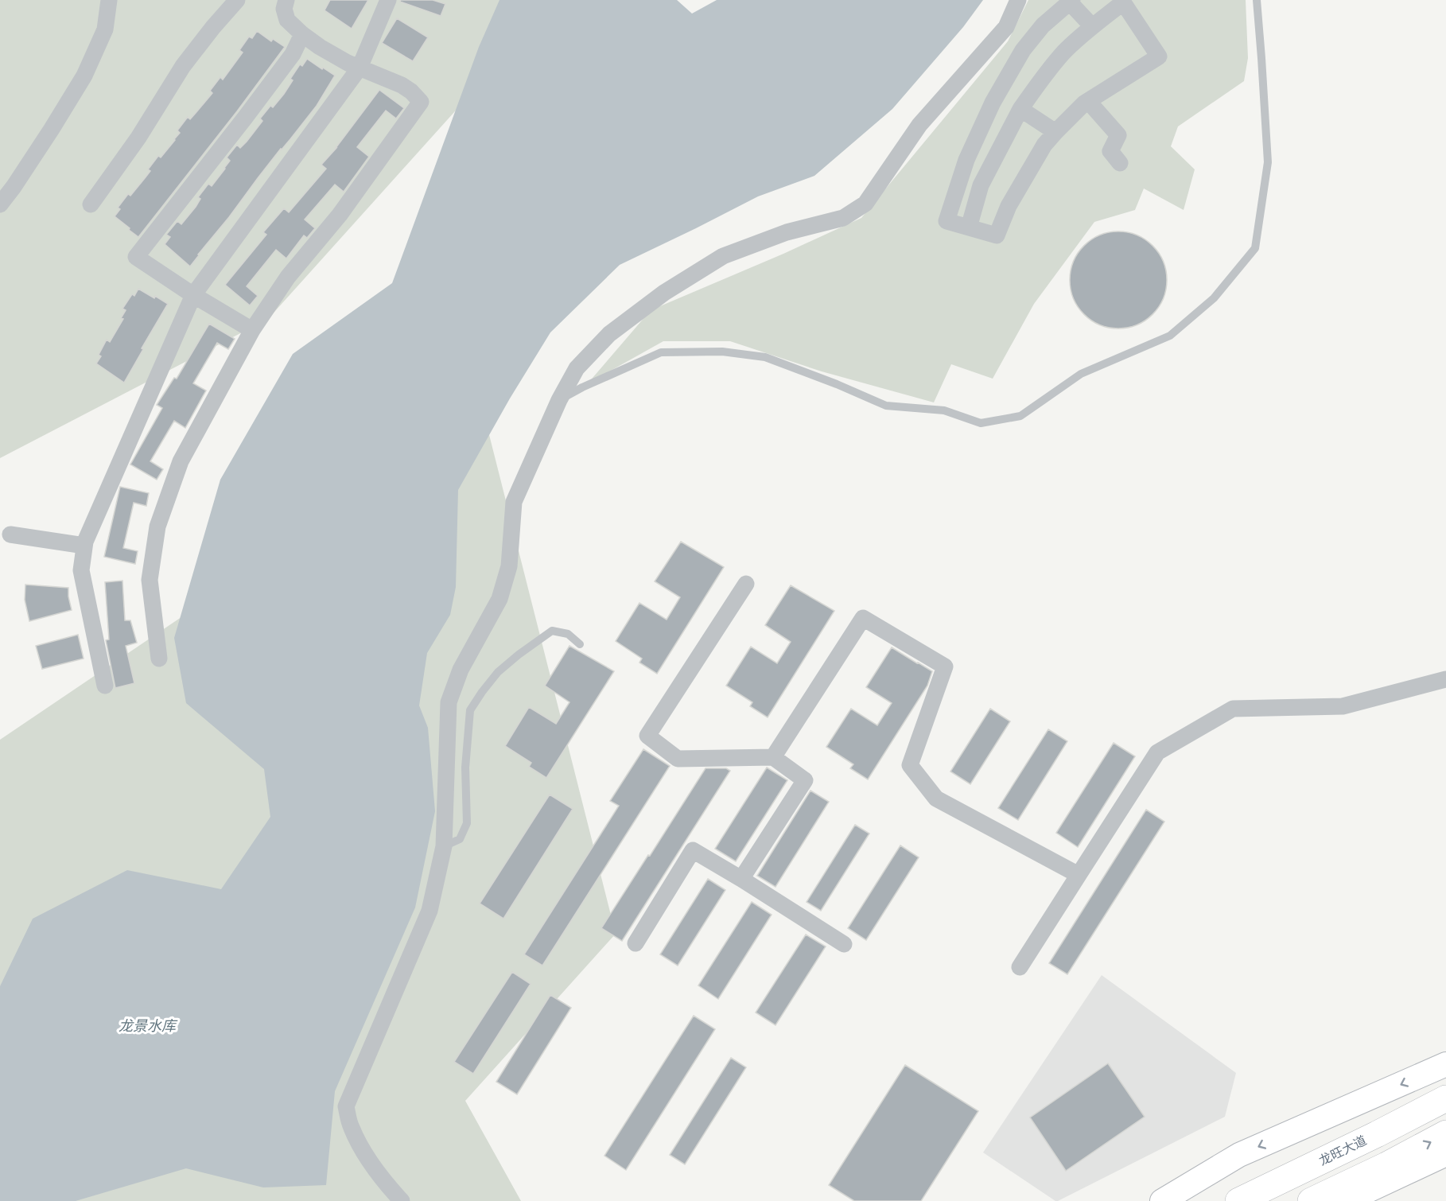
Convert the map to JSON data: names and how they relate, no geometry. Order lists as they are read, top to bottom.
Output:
{
  "streets": {
    "highway": ["龙旺大道"]
  },
  "water": ["龙景水库"]
}
